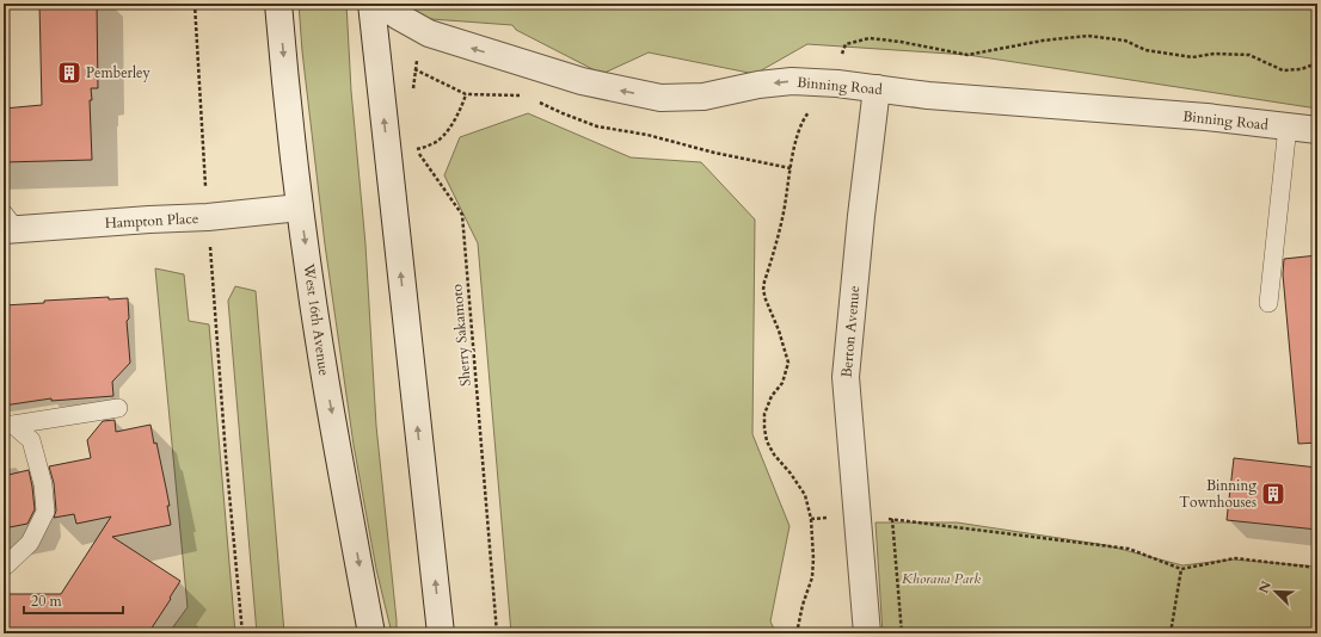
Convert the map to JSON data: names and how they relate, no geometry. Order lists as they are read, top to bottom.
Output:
{
  "streets": {
    "street": [
      "Binning Road",
      "Hampton Place",
      "West 16th Avenue",
      "Berton Avenue"
    ],
    "path": ["Sherry Sakamoto"]
  },
  "crossings": [
    ["Binning Road", "Berton Avenue"],
    ["Hampton Place", "West 16th Avenue"]
  ],
  "one_way": ["Binning Road"],
  "parks": ["Khorana Park"],
  "places": {
    "building": ["Pemberley", "Binning Townhouses"]
  },
  "scale_bar": "20 m",
  "north": "top left"
}
